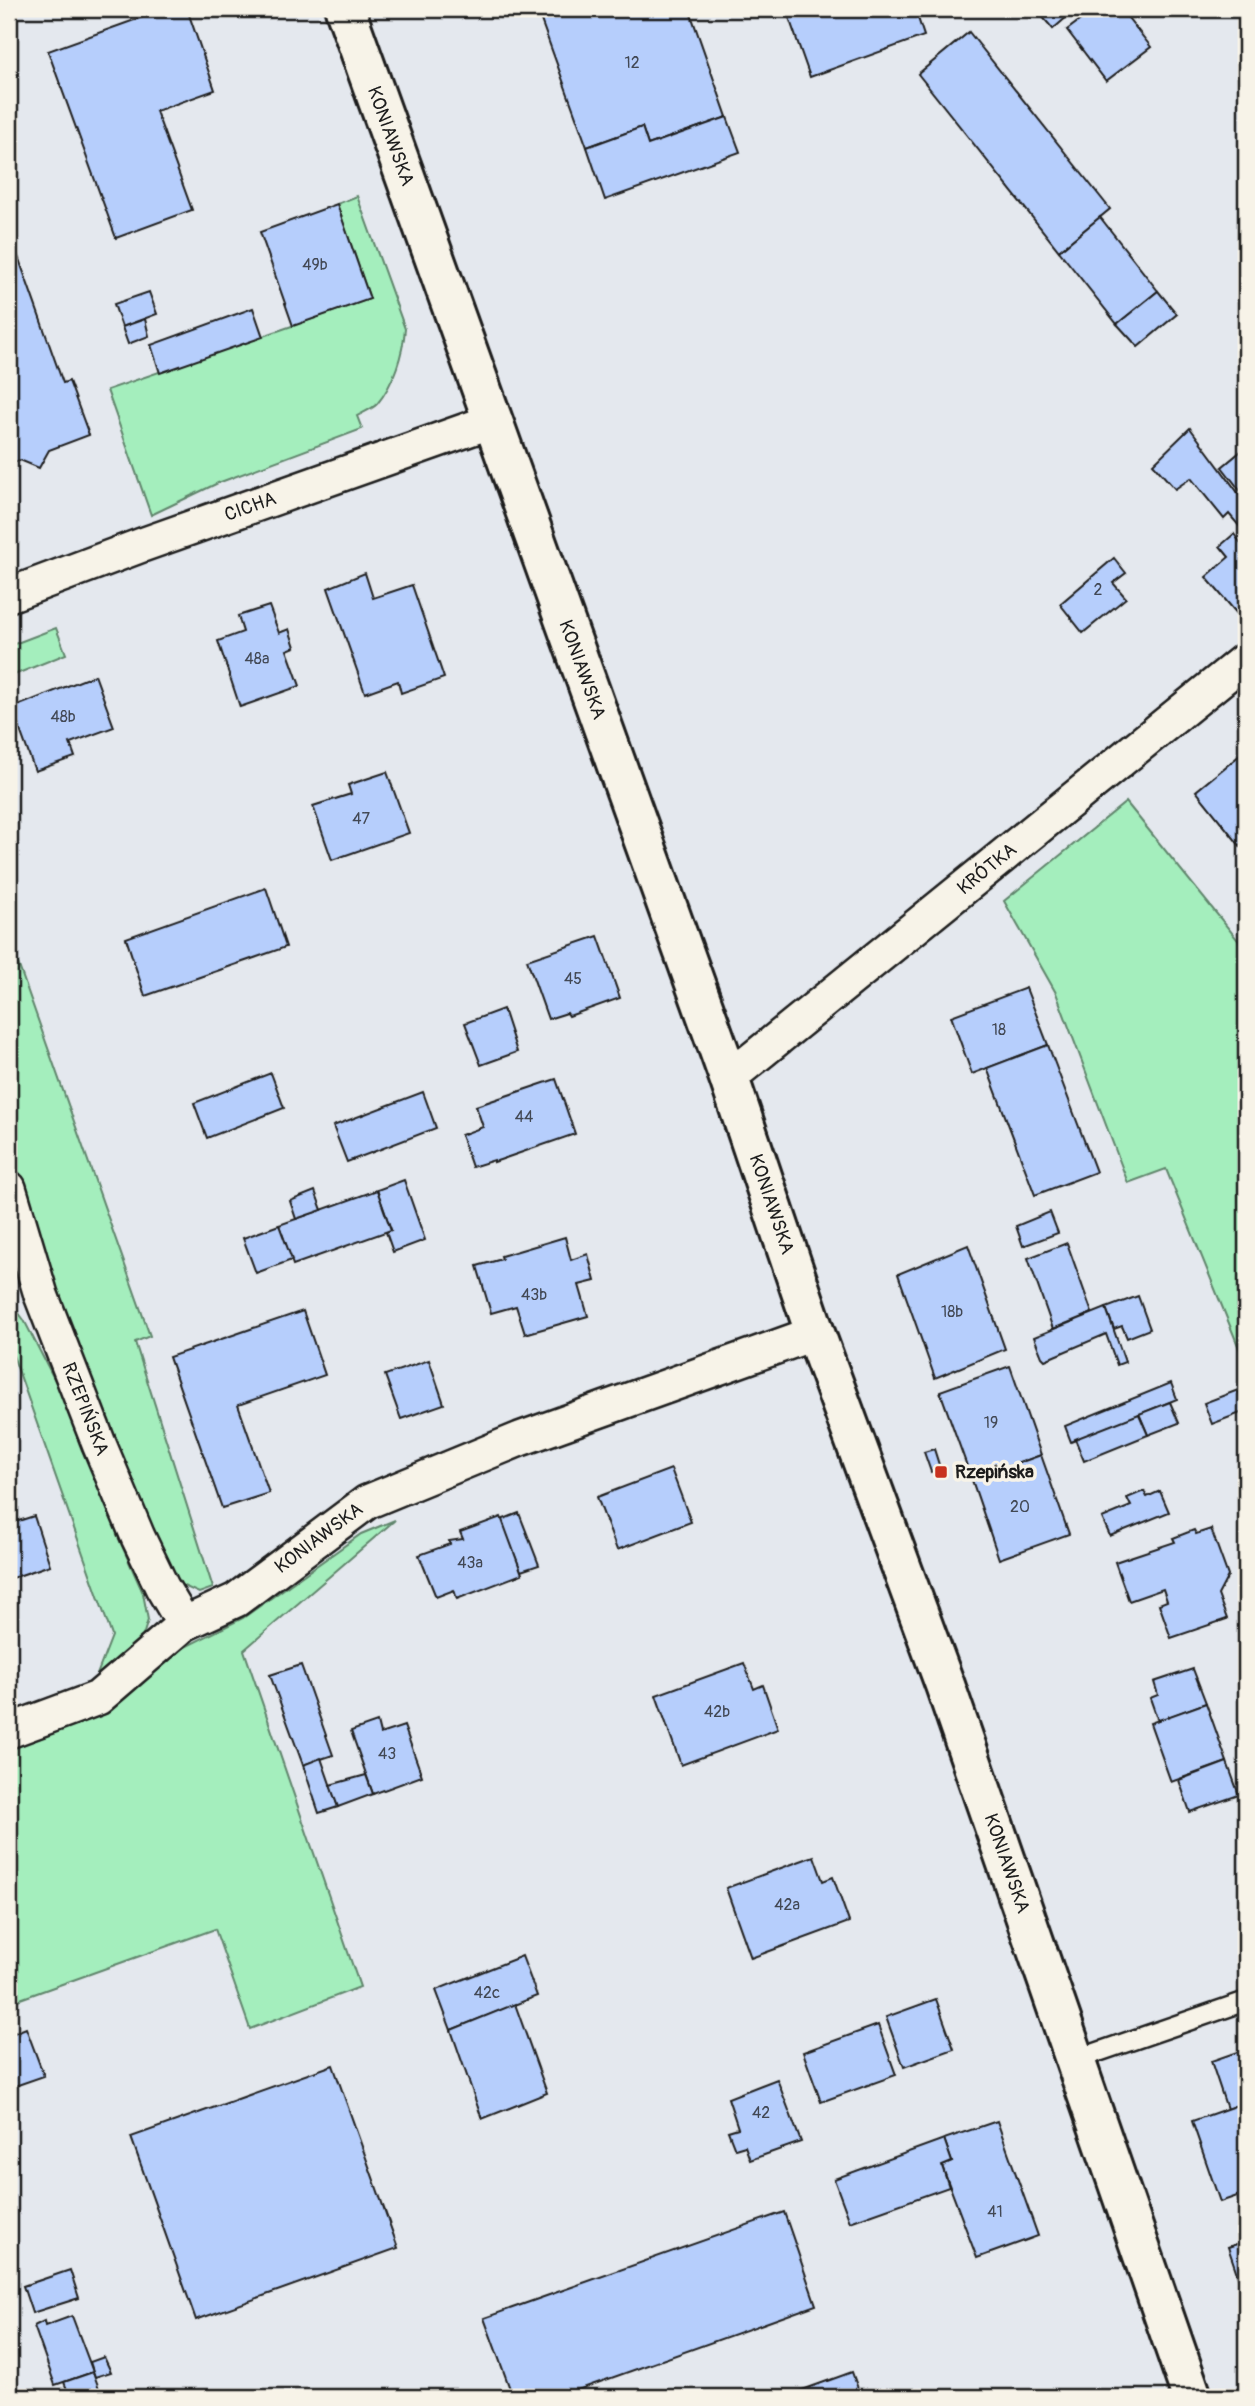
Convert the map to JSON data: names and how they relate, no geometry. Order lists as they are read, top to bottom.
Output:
{
  "streets": {
    "main road": ["KONIAWSKA"],
    "street": ["CICHA", "KRÓTKA", "RZEPIŃSKA"]
  },
  "crossings": [
    ["KONIAWSKA", "CICHA"],
    ["KONIAWSKA", "KRÓTKA"],
    ["KONIAWSKA", "RZEPIŃSKA"]
  ],
  "places": {
    "transit": ["Rzepińska"]
  },
  "house_numbers": [
    "12",
    "49b",
    "2",
    "48a",
    "48b",
    "47",
    "45",
    "18",
    "44",
    "43b",
    "18b",
    "19",
    "20",
    "43a",
    "42b",
    "43",
    "42a",
    "42c",
    "42",
    "41"
  ]
}
